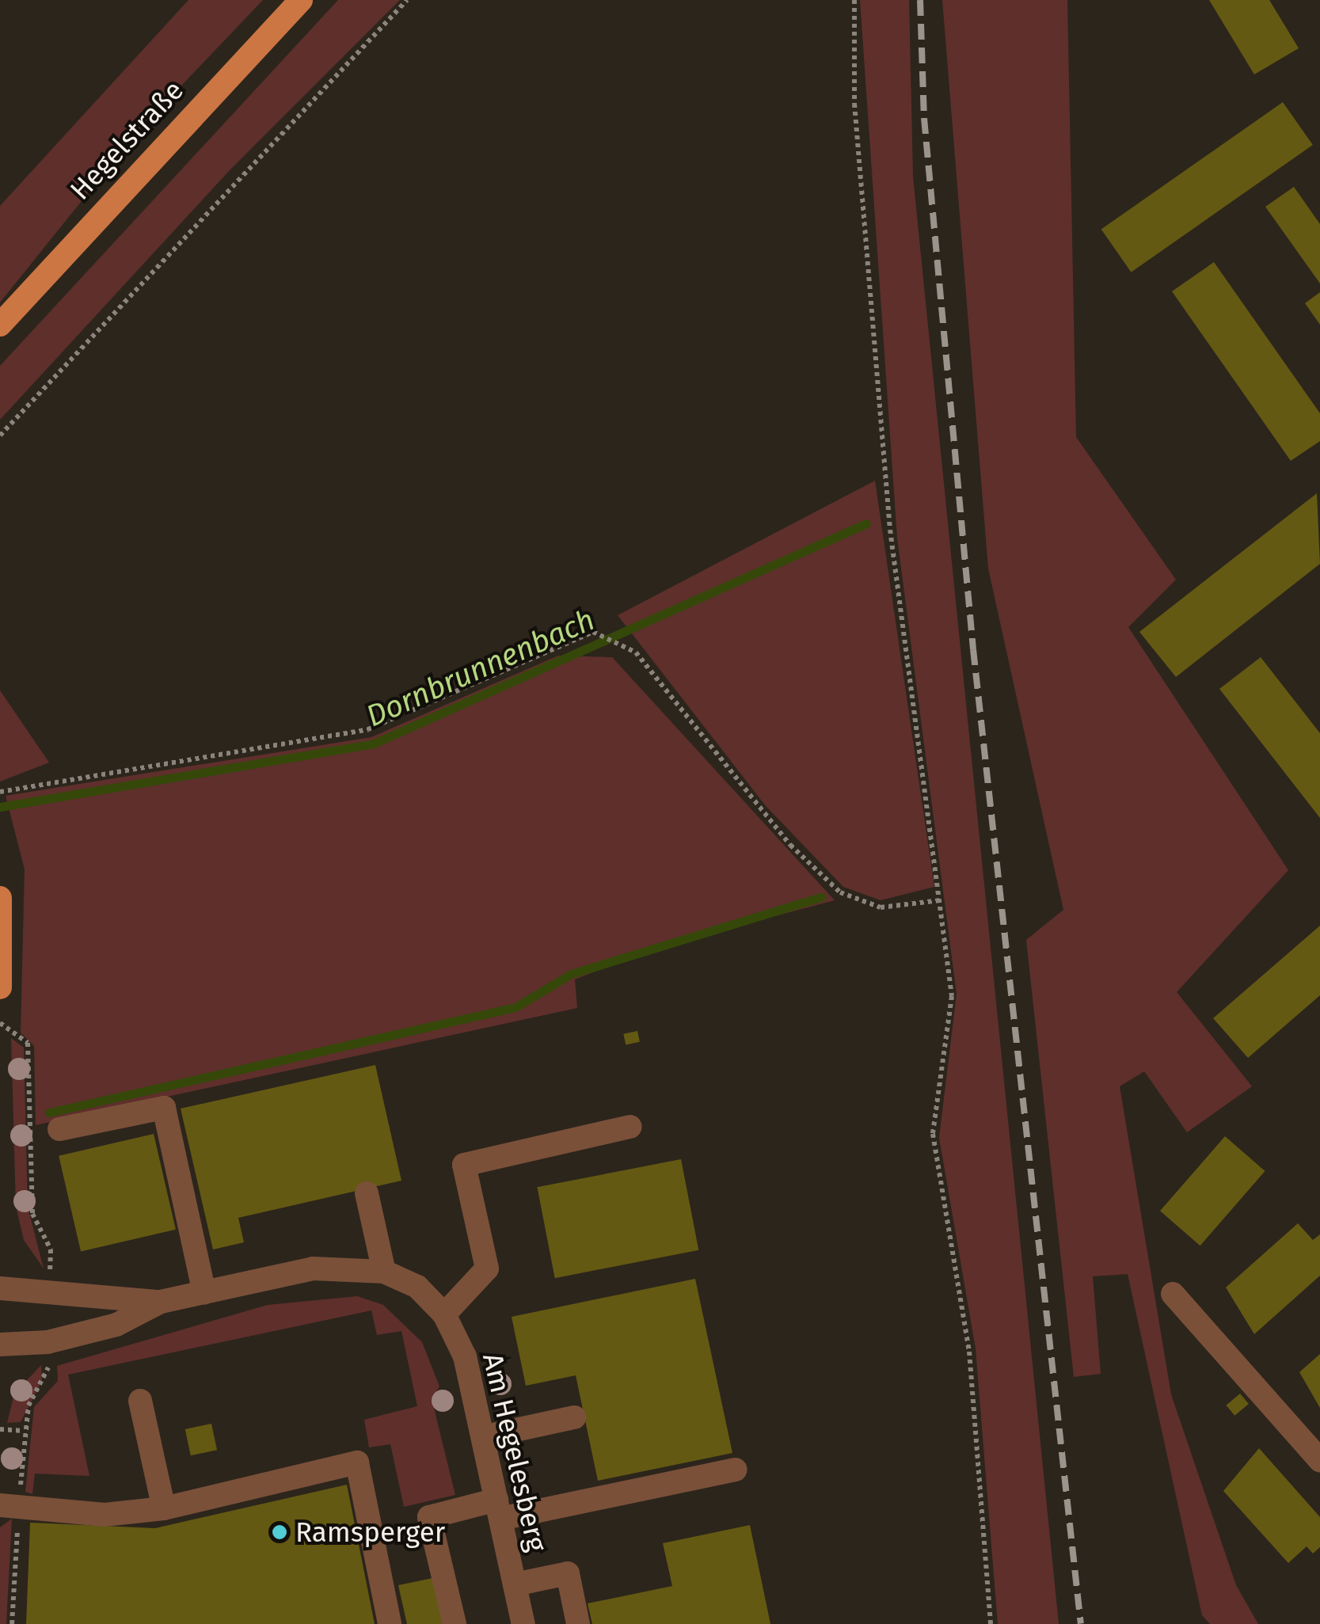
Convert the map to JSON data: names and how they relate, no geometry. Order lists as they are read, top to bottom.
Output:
{
  "streets": {
    "main road": ["Hegelstraße"],
    "street": ["Am Hegelesberg"]
  },
  "water": ["Dornbrunnenbach"],
  "places": ["Ramsperger"]
}
